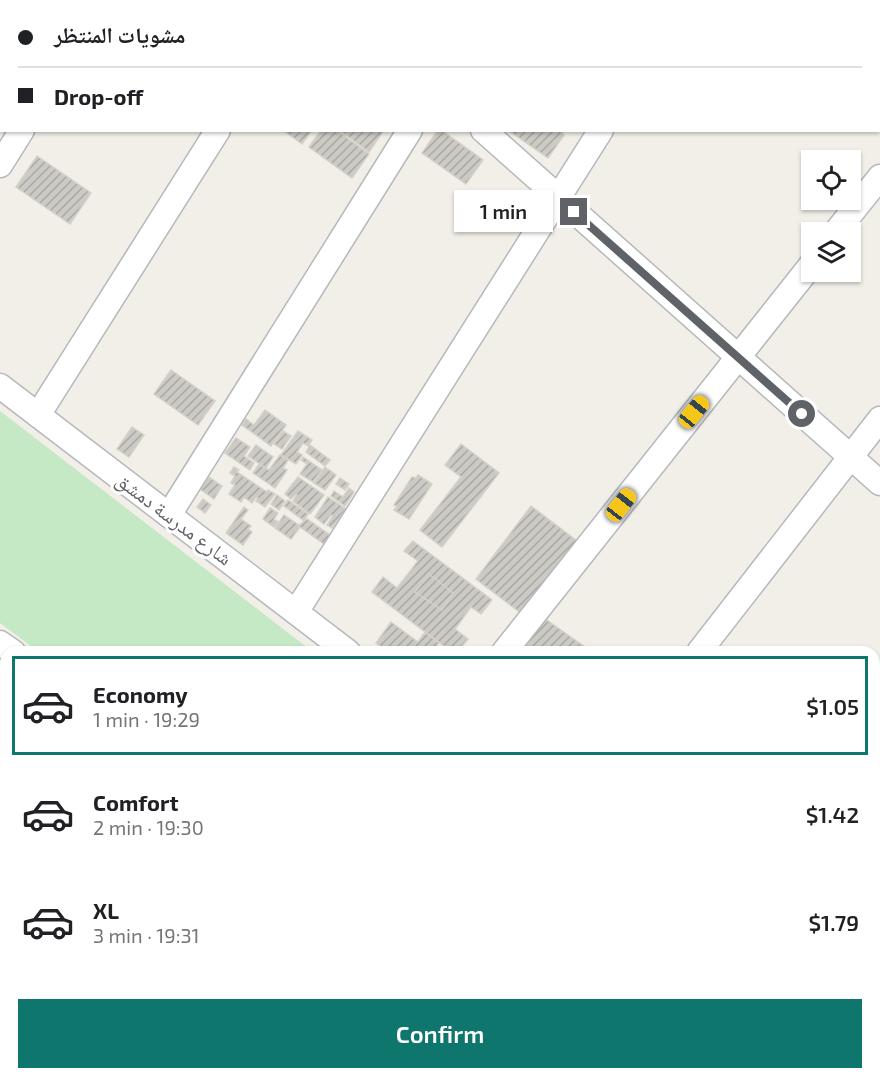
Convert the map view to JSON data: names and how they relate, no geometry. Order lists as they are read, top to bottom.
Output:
{
  "streets": {
    "street": ["شارع مدرسة دمشق"]
  },
  "page": {
    "banner": ["مشويات المنتظر", "Drop-off"],
    "bubble": "1 min",
    "list": [
      {
        "name": "Economy",
        "note": "1 min · 19:29",
        "value": "$1.05"
      },
      {
        "name": "Comfort",
        "note": "2 min · 19:30",
        "value": "$1.42"
      },
      {
        "name": "XL",
        "note": "3 min · 19:31",
        "value": "$1.79"
      }
    ],
    "buttons": "Confirm"
  }
}
